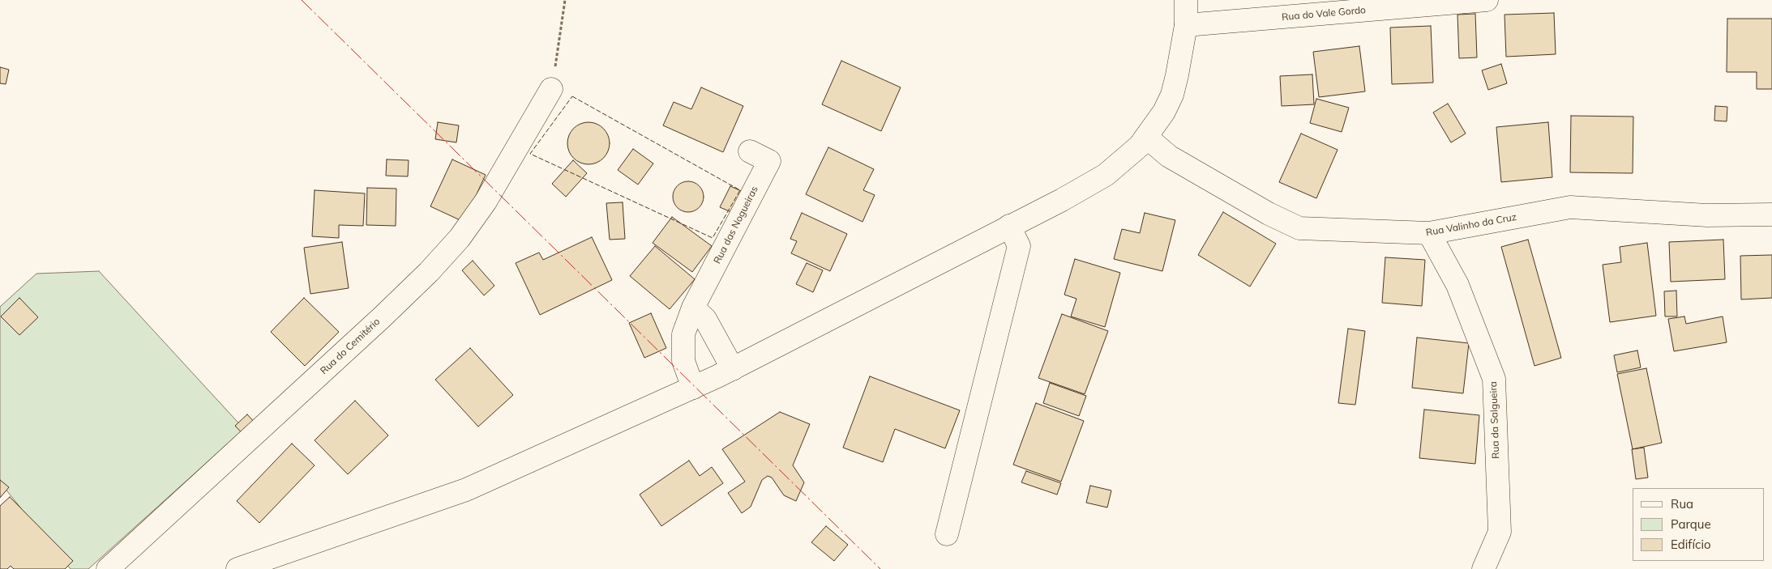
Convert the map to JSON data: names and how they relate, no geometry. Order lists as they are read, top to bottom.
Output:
{
  "streets": {
    "street": [
      "Rua do Vale Gordo",
      "Rua das Nogueiras",
      "Rua Valinho da Cruz",
      "Rua do Cemitério",
      "Rua da Salgueira"
    ]
  },
  "crossings": [
    ["Rua Valinho da Cruz", "Rua da Salgueira"]
  ],
  "legend": ["Rua", "Parque", "Edifício"]
}
